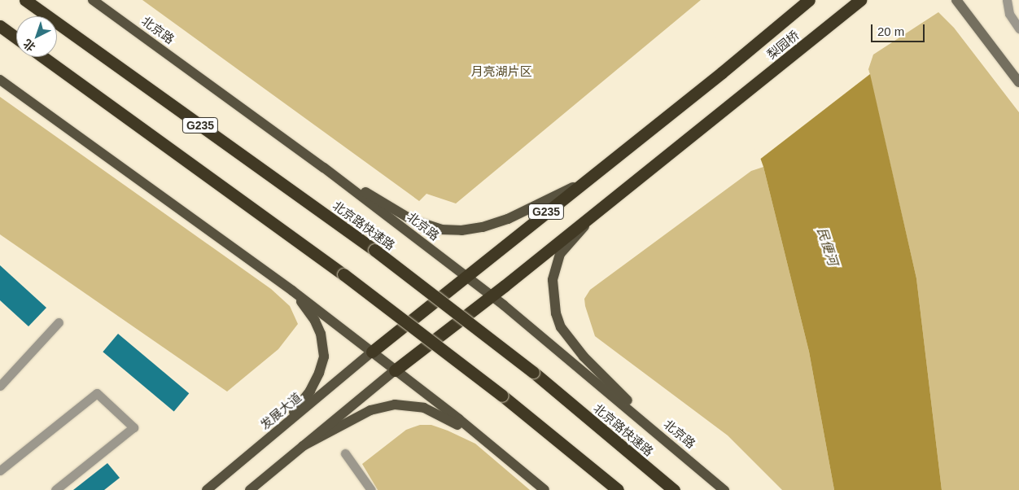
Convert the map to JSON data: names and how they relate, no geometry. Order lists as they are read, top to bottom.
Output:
{
  "streets": {
    "highway": ["梨园桥", "G235", "北京路快速路"],
    "main road": ["北京路", "发展大道"]
  },
  "crossings": [
    ["北京路", "G235"],
    ["梨园桥", "G235"],
    ["G235", "发展大道"]
  ],
  "water": ["民便河"],
  "parks": ["月亮湖片区"],
  "scale_bar": "20 m",
  "north": "bottom left"
}
